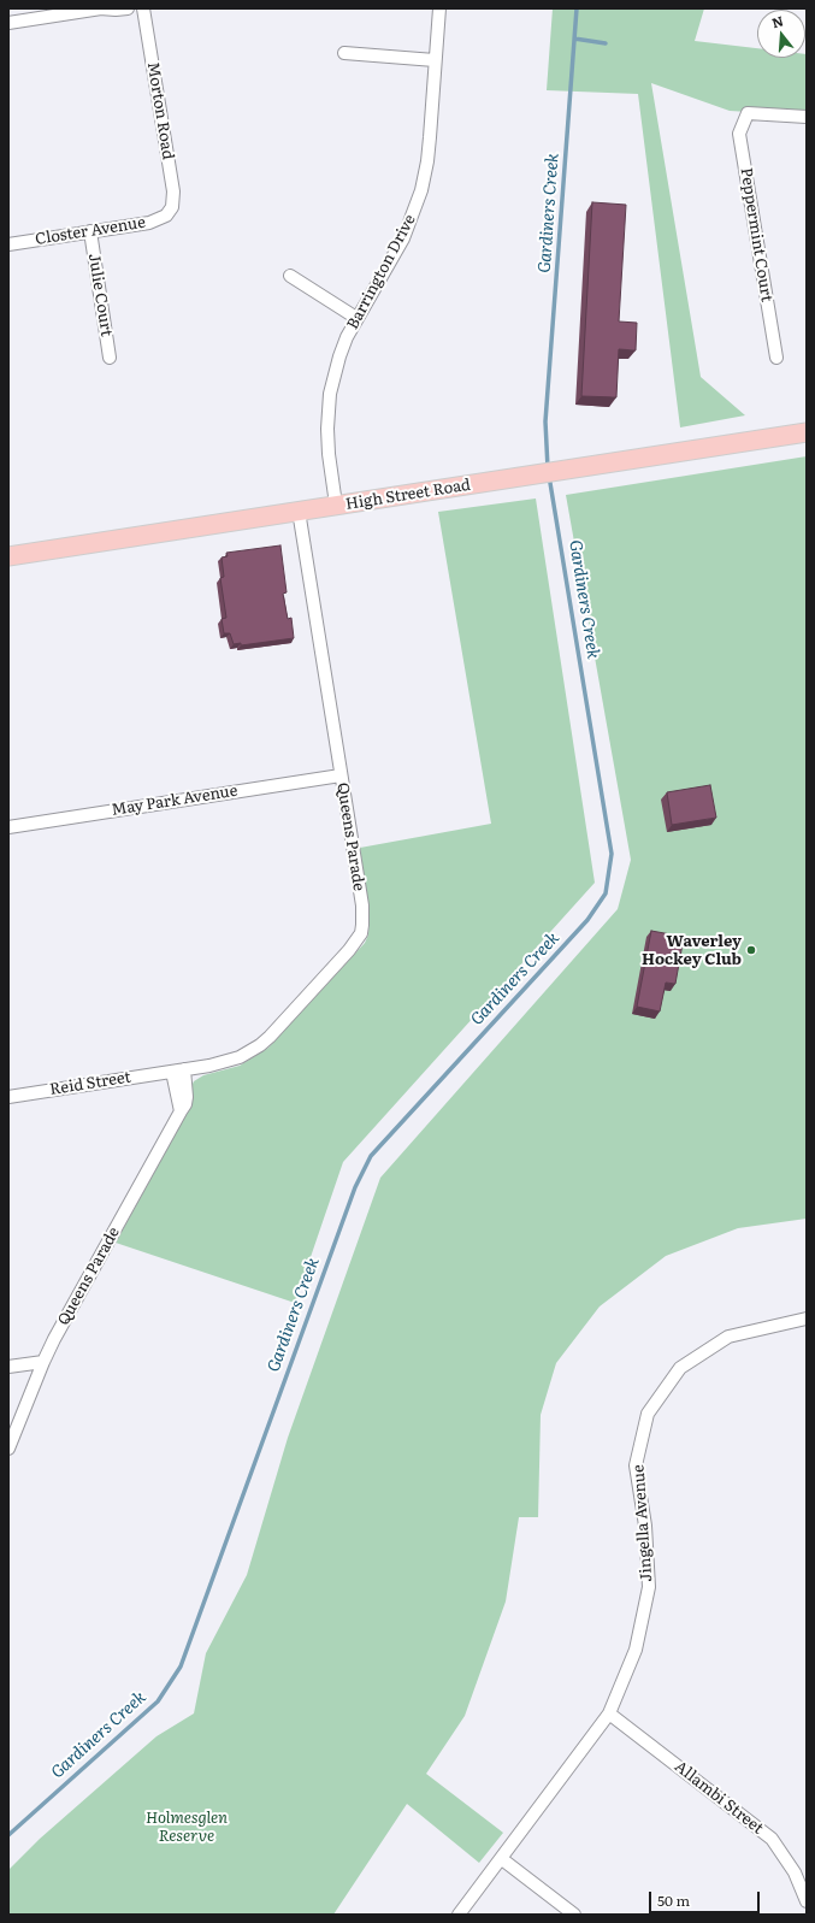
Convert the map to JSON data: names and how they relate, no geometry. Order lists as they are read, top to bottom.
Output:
{
  "streets": {
    "main road": ["High Street Road"],
    "street": [
      "Morton Road",
      "Closter Avenue",
      "Peppermint Court",
      "Barrington Drive",
      "Julie Court",
      "May Park Avenue",
      "Queens Parade",
      "Reid Street",
      "Jingella Avenue",
      "Allambi Street"
    ]
  },
  "crossings": [
    ["Morton Road", "Closter Avenue"],
    ["Closter Avenue", "Julie Court"],
    ["Barrington Drive", "High Street Road"],
    ["High Street Road", "Queens Parade"],
    ["May Park Avenue", "Queens Parade"],
    ["Queens Parade", "Reid Street"],
    ["Jingella Avenue", "Allambi Street"]
  ],
  "water": ["Gardiners Creek"],
  "parks": ["Holmesglen Reserve"],
  "places": ["Waverley Hockey Club"],
  "scale_bar": "50 m",
  "north": "top"
}
